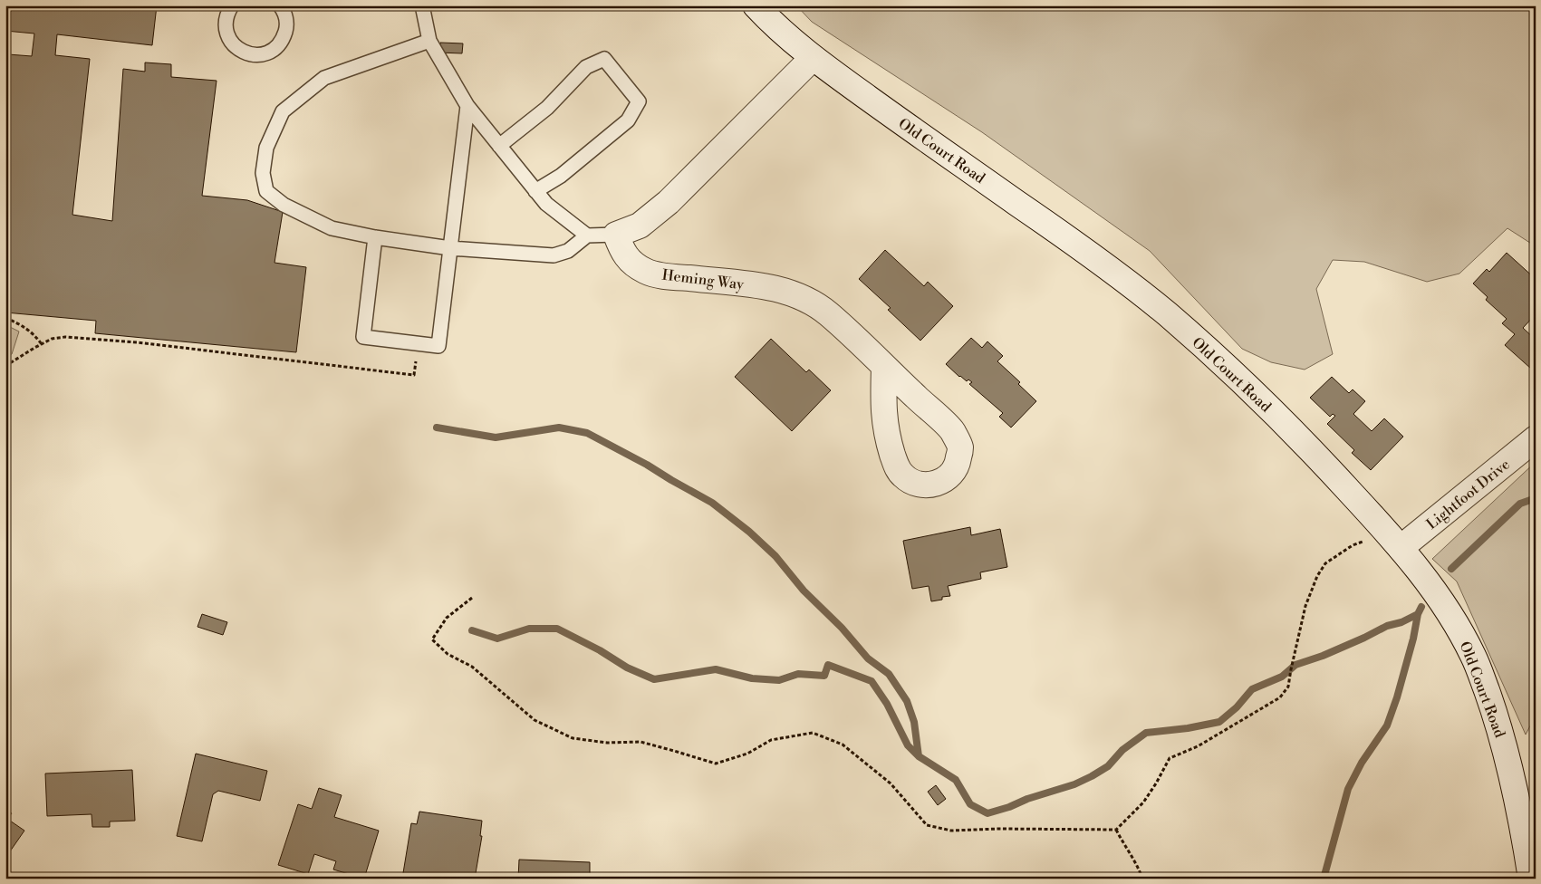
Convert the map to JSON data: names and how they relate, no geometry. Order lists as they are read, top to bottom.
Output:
{
  "streets": {
    "main road": ["Old Court Road", "Heming Way", "Lightfoot Drive"]
  },
  "crossings": [
    ["Old Court Road", "Lightfoot Drive"]
  ]
}
